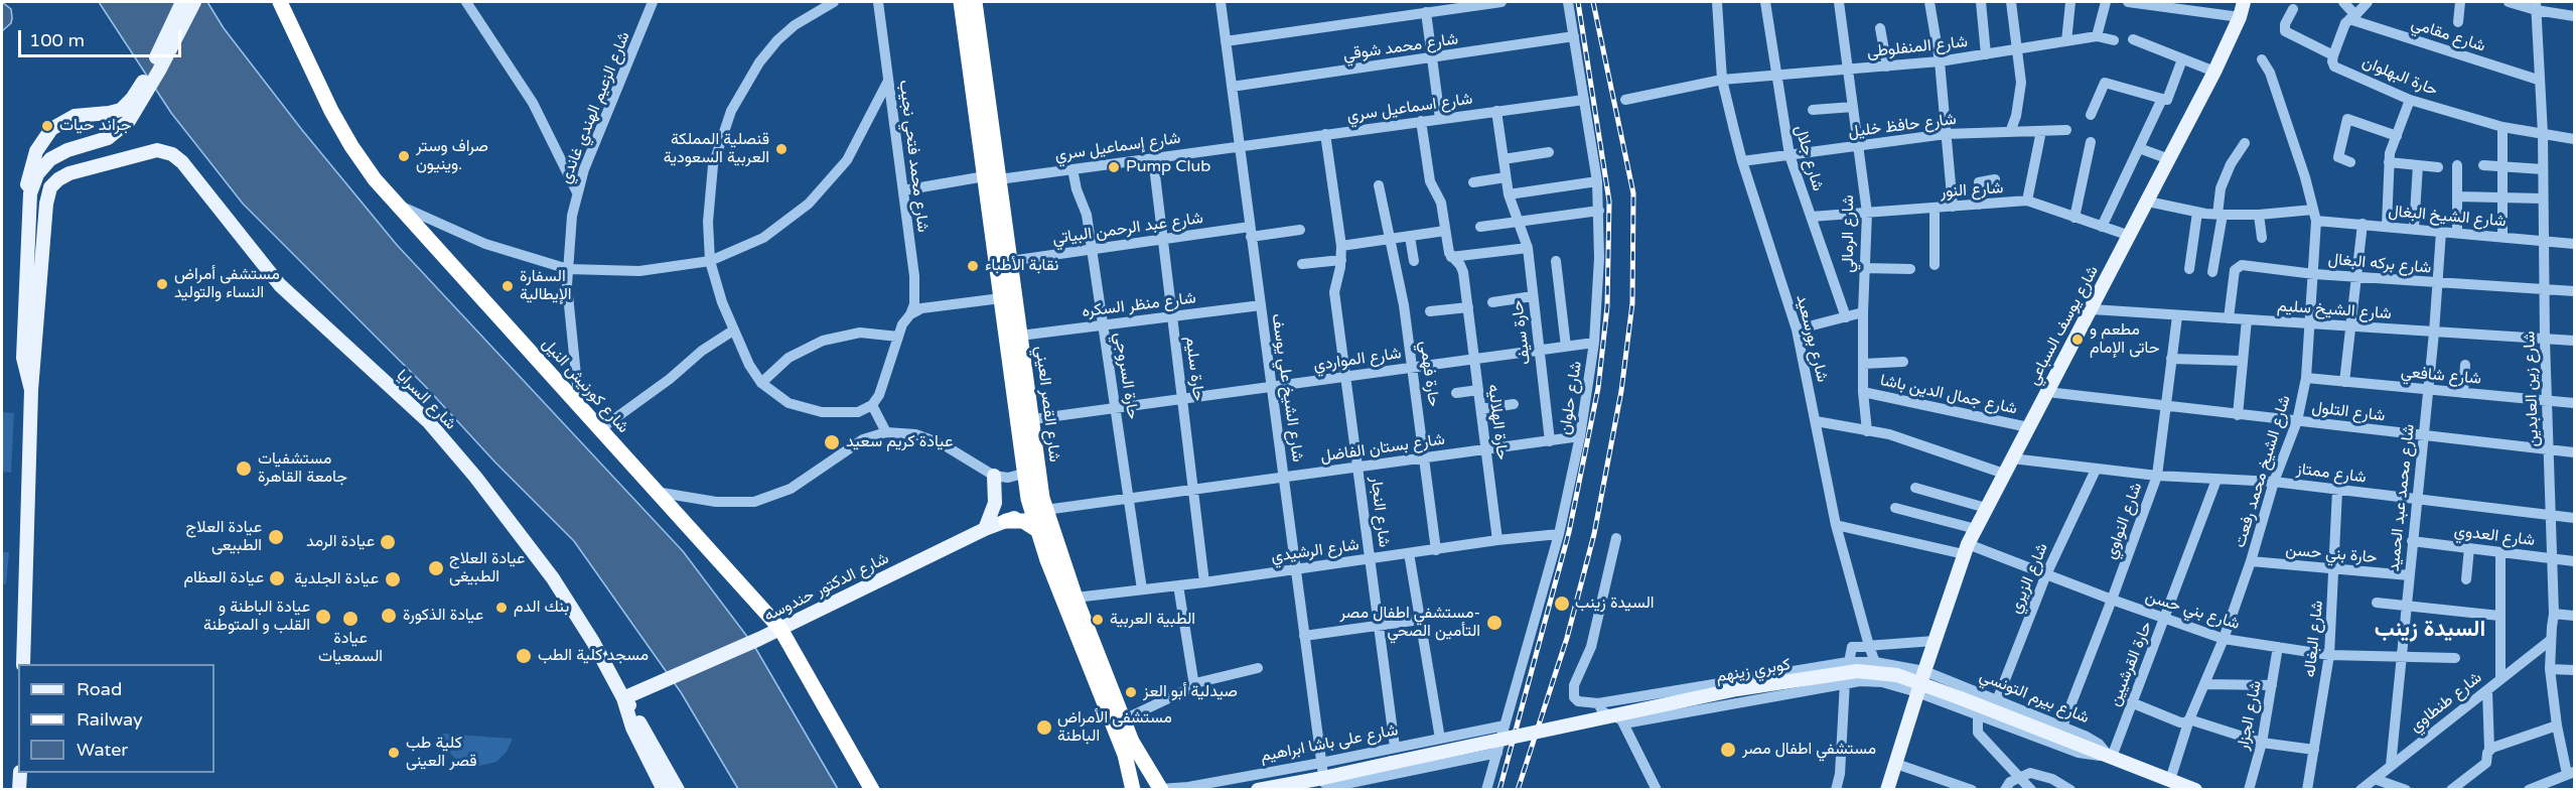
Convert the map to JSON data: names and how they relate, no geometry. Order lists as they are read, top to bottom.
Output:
{
  "streets": {
    "highway": ["شارع كورنيش النيل", "شارع القصر العيني"],
    "main road": [
      "شارع يوسف السباعي",
      "شارع السرايا",
      "شارع الدكتور حندوسه",
      "كوبري زينهم",
      "شارع بيرم التونسي",
      "شارع على باشا ابراهيم"
    ],
    "street": [
      "شارع مقامي",
      "شارع محمد شوقي",
      "شارع المنفلوطى",
      "حارة البهلوان",
      "شارع الزعيم الهندي غاندي",
      "شارع اسماعيل سري",
      "شارع حافظ خليل",
      "شارع إسماعيل سري",
      "شارع محمد فتحي نجيب",
      "شارع جلال",
      "شارع النور",
      "شارع الشيخ البغال",
      "شارع عبد الرحمن البياتي",
      "شارع الرمالي",
      "شارع بركه البغال",
      "شارع منظر السكره",
      "شارع الشيخ سليم",
      "حارة سيف",
      "شارع بورسعيد",
      "شارع المواردي",
      "حارة سليم",
      "حارة فهمي",
      "حارة السروجي",
      "شارع شافعي",
      "شارع الشيخ علي يوسف",
      "شارع زين العابدين",
      "شارع جمال الدين باشا",
      "شارع حلوان",
      "شارع التلول",
      "حارة الهلاليه",
      "شارع بستان الفاضل",
      "شارع الشيخ محمد رفعت",
      "شارع ممتاز",
      "شارع محمد عبد الحميد",
      "شارع النجار",
      "شارع النواوي",
      "شارع العدوي",
      "شارع الرشيدي",
      "حارة بني حسن",
      "شارع الزيري",
      "شارع بني حسن",
      "شارع البغاله",
      "حارة القرشيين",
      "شارع طنطاوي",
      "شارع الجزار"
    ]
  },
  "crossings": [
    ["شارع مقامي", "شارع زين العابدين"],
    ["شارع محمد شوقي", "شارع الشيخ علي يوسف"],
    ["شارع محمد شوقي", "شارع حلوان"],
    ["شارع المنفلوطى", "شارع جلال"],
    ["شارع المنفلوطى", "شارع الرمالي"],
    ["شارع المنفلوطى", "شارع بورسعيد"],
    ["حارة البهلوان", "شارع زين العابدين"],
    ["شارع الزعيم الهندي غاندي", "شارع كورنيش النيل"],
    ["شارع اسماعيل سري", "شارع إسماعيل سري"],
    ["شارع اسماعيل سري", "حارة سيف"],
    ["شارع اسماعيل سري", "شارع الشيخ علي يوسف"],
    ["شارع اسماعيل سري", "شارع حلوان"],
    ["شارع اسماعيل سري", "حارة الهلاليه"],
    ["شارع اسماعيل سري", "شارع النجار"],
    ["شارع حافظ خليل", "شارع جلال"],
    ["شارع حافظ خليل", "شارع الرمالي"],
    ["شارع حافظ خليل", "شارع بورسعيد"],
    ["شارع إسماعيل سري", "شارع محمد فتحي نجيب"],
    ["شارع إسماعيل سري", "حارة سليم"],
    ["شارع إسماعيل سري", "حارة السروجي"],
    ["شارع إسماعيل سري", "شارع الشيخ علي يوسف"],
    ["شارع إسماعيل سري", "شارع القصر العيني"],
    ["شارع جلال", "شارع النور"],
    ["شارع النور", "شارع الرمالي"],
    ["شارع النور", "شارع يوسف السباعي"],
    ["شارع الشيخ البغال", "شارع زين العابدين"],
    ["شارع الشيخ البغال", "شارع الشيخ محمد رفعت"],
    ["شارع الشيخ البغال", "شارع محمد عبد الحميد"],
    ["شارع عبد الرحمن البياتي", "حارة سليم"],
    ["شارع عبد الرحمن البياتي", "حارة السروجي"],
    ["شارع عبد الرحمن البياتي", "شارع الشيخ علي يوسف"],
    ["شارع عبد الرحمن البياتي", "شارع القصر العيني"],
    ["شارع الرمالي", "شارع جمال الدين باشا"],
    ["شارع بركه البغال", "شارع الشيخ سليم"],
    ["شارع بركه البغال", "شارع زين العابدين"],
    ["شارع بركه البغال", "شارع الشيخ محمد رفعت"],
    ["شارع بركه البغال", "شارع محمد عبد الحميد"],
    ["شارع منظر السكره", "حارة سليم"],
    ["شارع منظر السكره", "حارة السروجي"],
    ["شارع منظر السكره", "شارع الشيخ علي يوسف"],
    ["شارع منظر السكره", "شارع القصر العيني"],
    ["شارع الشيخ سليم", "شارع يوسف السباعي"],
    ["شارع الشيخ سليم", "شارع زين العابدين"],
    ["شارع الشيخ سليم", "شارع الشيخ محمد رفعت"],
    ["شارع الشيخ سليم", "شارع محمد عبد الحميد"],
    ["شارع الشيخ سليم", "شارع النواوي"],
    ["شارع يوسف السباعي", "شارع جمال الدين باشا"],
    ["شارع يوسف السباعي", "شارع التلول"],
    ["شارع يوسف السباعي", "شارع ممتاز"],
    ["شارع يوسف السباعي", "شارع بني حسن"],
    ["شارع يوسف السباعي", "شارع بيرم التونسي"],
    ["حارة سيف", "شارع المواردي"],
    ["حارة سيف", "شارع بستان الفاضل"],
    ["شارع بورسعيد", "شارع بني حسن"],
    ["شارع بورسعيد", "شارع بيرم التونسي"],
    ["شارع المواردي", "حارة سليم"],
    ["شارع المواردي", "حارة فهمي"],
    ["شارع المواردي", "حارة السروجي"],
    ["شارع المواردي", "شارع الشيخ علي يوسف"],
    ["شارع المواردي", "شارع حلوان"],
    ["شارع المواردي", "شارع القصر العيني"],
    ["شارع المواردي", "حارة الهلاليه"],
    ["شارع المواردي", "شارع النجار"],
    ["حارة سليم", "شارع بستان الفاضل"],
    ["حارة سليم", "شارع الرشيدي"],
    ["حارة فهمي", "شارع بستان الفاضل"],
    ["حارة فهمي", "شارع الرشيدي"],
    ["حارة السروجي", "شارع بستان الفاضل"],
    ["حارة السروجي", "شارع الرشيدي"],
    ["شارع شافعي", "شارع زين العابدين"],
    ["شارع شافعي", "شارع الشيخ محمد رفعت"],
    ["شارع شافعي", "شارع محمد عبد الحميد"],
    ["شارع كورنيش النيل", "شارع الدكتور حندوسه"],
    ["شارع الشيخ علي يوسف", "شارع بستان الفاضل"],
    ["شارع الشيخ علي يوسف", "شارع الرشيدي"],
    ["شارع الشيخ علي يوسف", "شارع على باشا ابراهيم"],
    ["شارع زين العابدين", "شارع التلول"],
    ["شارع زين العابدين", "شارع ممتاز"],
    ["شارع زين العابدين", "شارع العدوي"],
    ["شارع زين العابدين", "شارع طنطاوي"],
    ["شارع حلوان", "شارع بستان الفاضل"],
    ["شارع حلوان", "شارع الرشيدي"],
    ["شارع حلوان", "شارع على باشا ابراهيم"],
    ["شارع السرايا", "شارع الدكتور حندوسه"],
    ["شارع القصر العيني", "شارع بستان الفاضل"],
    ["شارع القصر العيني", "شارع الرشيدي"],
    ["شارع القصر العيني", "شارع الدكتور حندوسه"],
    ["شارع القصر العيني", "شارع على باشا ابراهيم"],
    ["شارع التلول", "شارع الشيخ محمد رفعت"],
    ["شارع التلول", "شارع محمد عبد الحميد"],
    ["شارع التلول", "شارع النواوي"],
    ["حارة الهلاليه", "شارع بستان الفاضل"],
    ["حارة الهلاليه", "شارع الرشيدي"],
    ["شارع بستان الفاضل", "شارع النجار"],
    ["شارع بستان الفاضل", "شارع الدكتور حندوسه"],
    ["شارع الشيخ محمد رفعت", "شارع ممتاز"],
    ["شارع الشيخ محمد رفعت", "حارة بني حسن"],
    ["شارع الشيخ محمد رفعت", "شارع بني حسن"],
    ["شارع الشيخ محمد رفعت", "شارع بيرم التونسي"],
    ["شارع ممتاز", "شارع محمد عبد الحميد"],
    ["شارع ممتاز", "شارع النواوي"],
    ["شارع ممتاز", "شارع الزيري"],
    ["شارع ممتاز", "شارع البغاله"],
    ["شارع ممتاز", "حارة القرشيين"],
    ["شارع محمد عبد الحميد", "شارع العدوي"],
    ["شارع محمد عبد الحميد", "حارة بني حسن"],
    ["شارع محمد عبد الحميد", "شارع بني حسن"],
    ["شارع محمد عبد الحميد", "شارع طنطاوي"],
    ["شارع النجار", "شارع الرشيدي"],
    ["شارع النجار", "شارع على باشا ابراهيم"],
    ["شارع النواوي", "شارع بني حسن"],
    ["شارع النواوي", "شارع بيرم التونسي"],
    ["حارة بني حسن", "شارع البغاله"],
    ["شارع الزيري", "شارع بني حسن"],
    ["شارع الزيري", "شارع بيرم التونسي"],
    ["شارع بني حسن", "شارع البغاله"],
    ["شارع بني حسن", "حارة القرشيين"],
    ["شارع بني حسن", "شارع الجزار"],
    ["حارة القرشيين", "كوبري زينهم"],
    ["حارة القرشيين", "شارع بيرم التونسي"],
    ["كوبري زينهم", "شارع بيرم التونسي"],
    ["كوبري زينهم", "شارع على باشا ابراهيم"]
  ],
  "districts": ["السيدة زينب"],
  "places": [
    "جراند حيات",
    "قنصلية المملكة العربية السعودية",
    "صراف وستر وينيون.",
    "Pump Club",
    "نقابة الأطباء",
    "مستشفى أمراض النساء والتوليد",
    "السفارة الإيطالية",
    "مطعم و حاتى الإمام",
    "عيادة كريم سعيد",
    "مستشفيات جامعة القاهرة",
    "عيادة العلاج الطبيعى",
    "عيادة الرمد",
    "عيادة العلاج الطبيغى",
    "عيادة العظام",
    "عيادة الجلدية",
    "السيدة زينب",
    "بنك الدم",
    "عيادة الذكورة",
    "عيادة الباطنة و القلب و المتوطنة",
    "عيادة السمعيات",
    "الطبية العربية",
    "مستشفي اطفال مصر- التأمين الصحي",
    "مسجد كلية الطب",
    "صيدلية أبو العز",
    "مستشفى الأمراض الباطنة",
    "مستشفي اطفال مصر",
    "كلية طب قصر العينى"
  ],
  "legend": ["Road", "Railway", "Water"],
  "scale_bar": "100 m"
}
